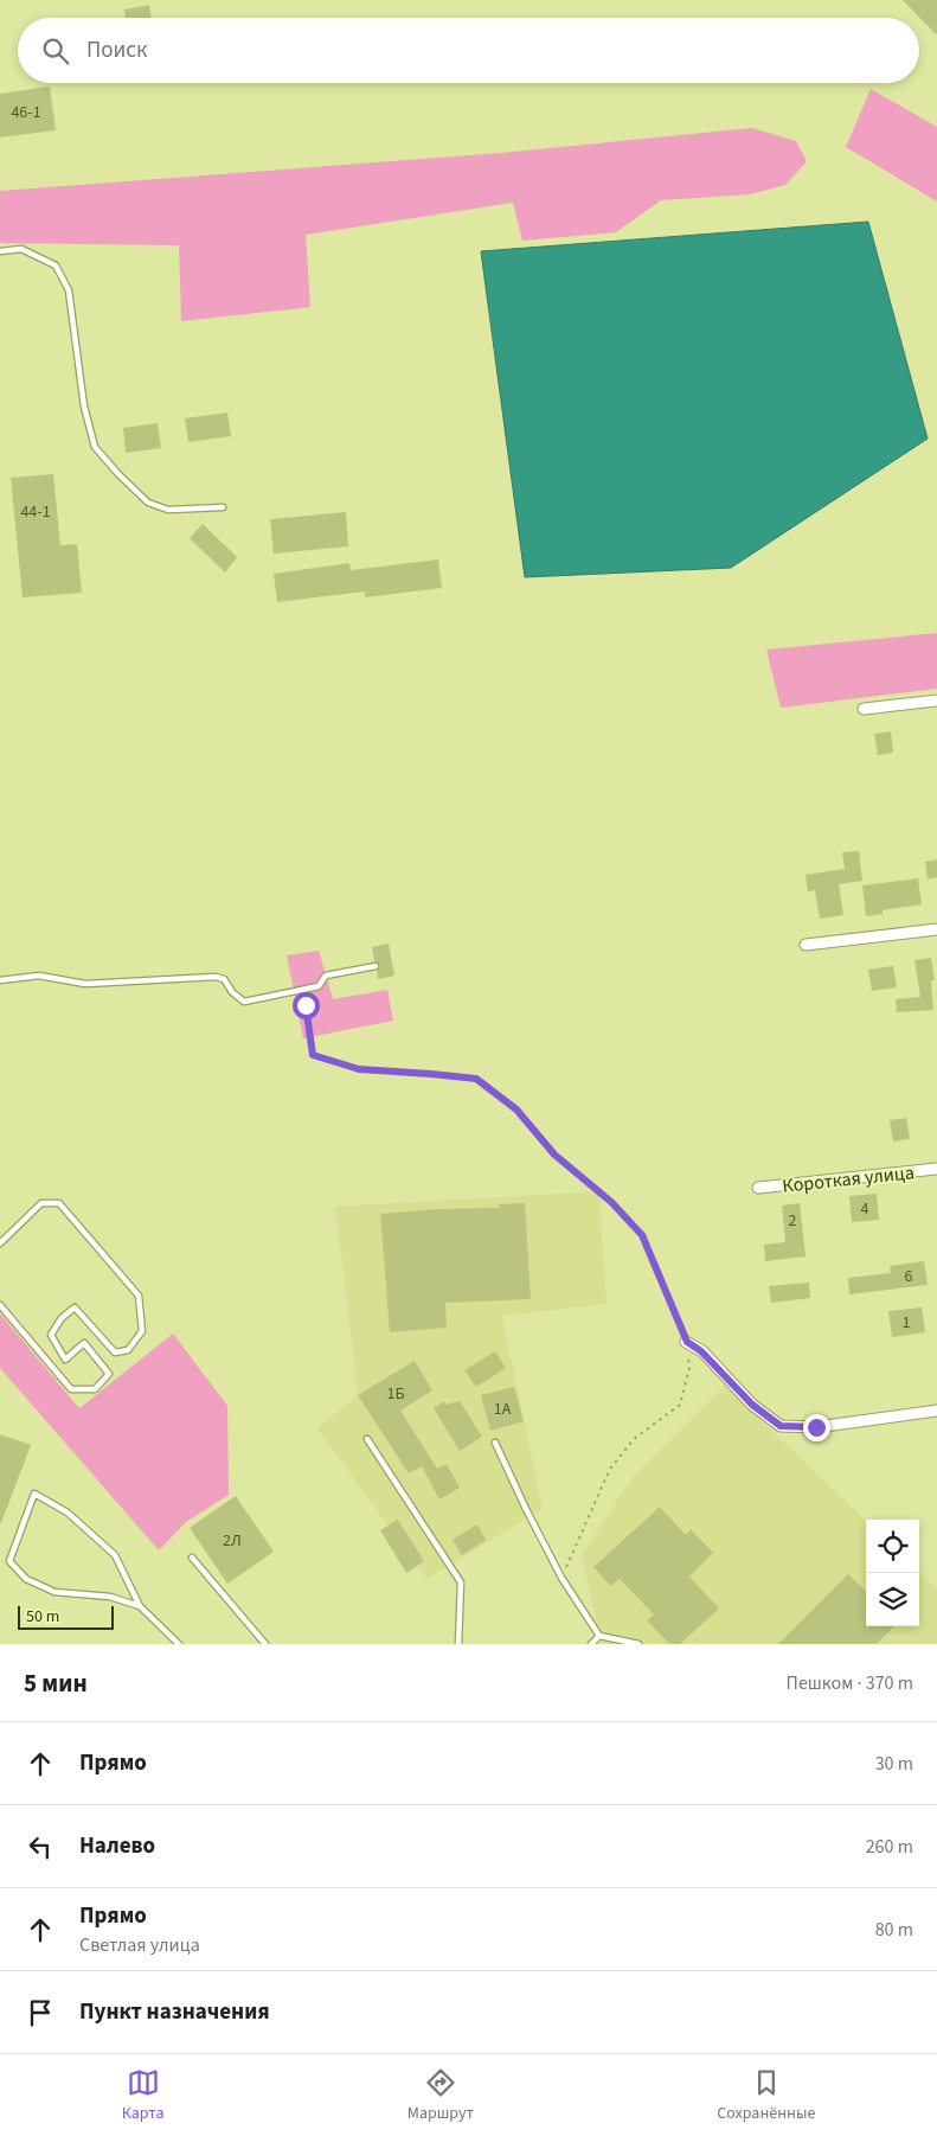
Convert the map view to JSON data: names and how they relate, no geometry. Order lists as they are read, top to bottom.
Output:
{
  "streets": {
    "street": ["Короткая улица"]
  },
  "house_numbers": [
    "46-1",
    "44-1",
    "4",
    "2",
    "6",
    "1",
    "1Б",
    "1А",
    "2Л"
  ],
  "scale_bar": "50 m",
  "page": {
    "search": "Поиск",
    "scale": "50 m",
    "heading": ["5 мин", "Пешком · 370 m"],
    "list": [
      ["Прямо", "30 m"],
      ["Налево", "260 m"],
      ["Прямо", "Светлая улица", "80 m"],
      "Пункт назначения"
    ],
    "nav": ["Карта", "Маршрут", "Сохранённые"]
  }
}
